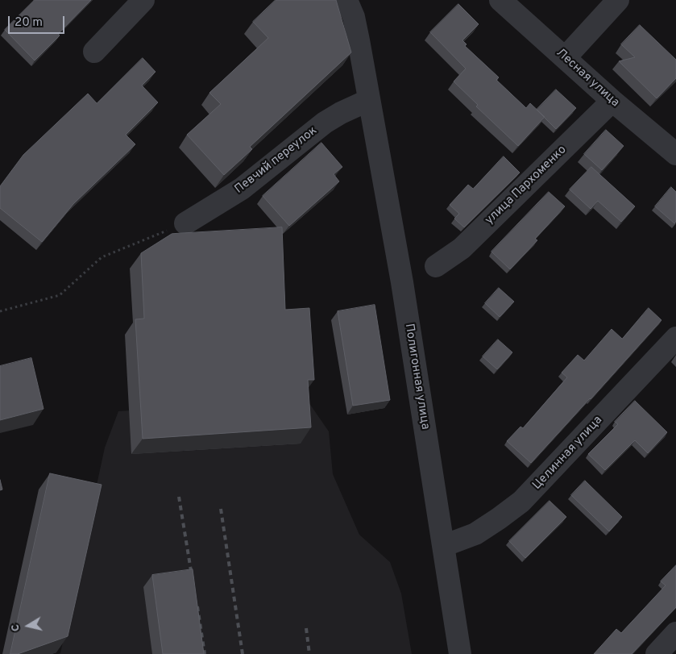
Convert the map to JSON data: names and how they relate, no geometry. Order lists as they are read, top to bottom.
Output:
{
  "streets": {
    "street": [
      "Лесная улица",
      "Певчий переулок",
      "улица Пархоменко",
      "Полигонная улица",
      "Целинная улица"
    ]
  },
  "crossings": [
    ["Лесная улица", "улица Пархоменко"],
    ["Певчий переулок", "Полигонная улица"],
    ["Полигонная улица", "Целинная улица"]
  ],
  "scale_bar": "20 m",
  "north": "left"
}
